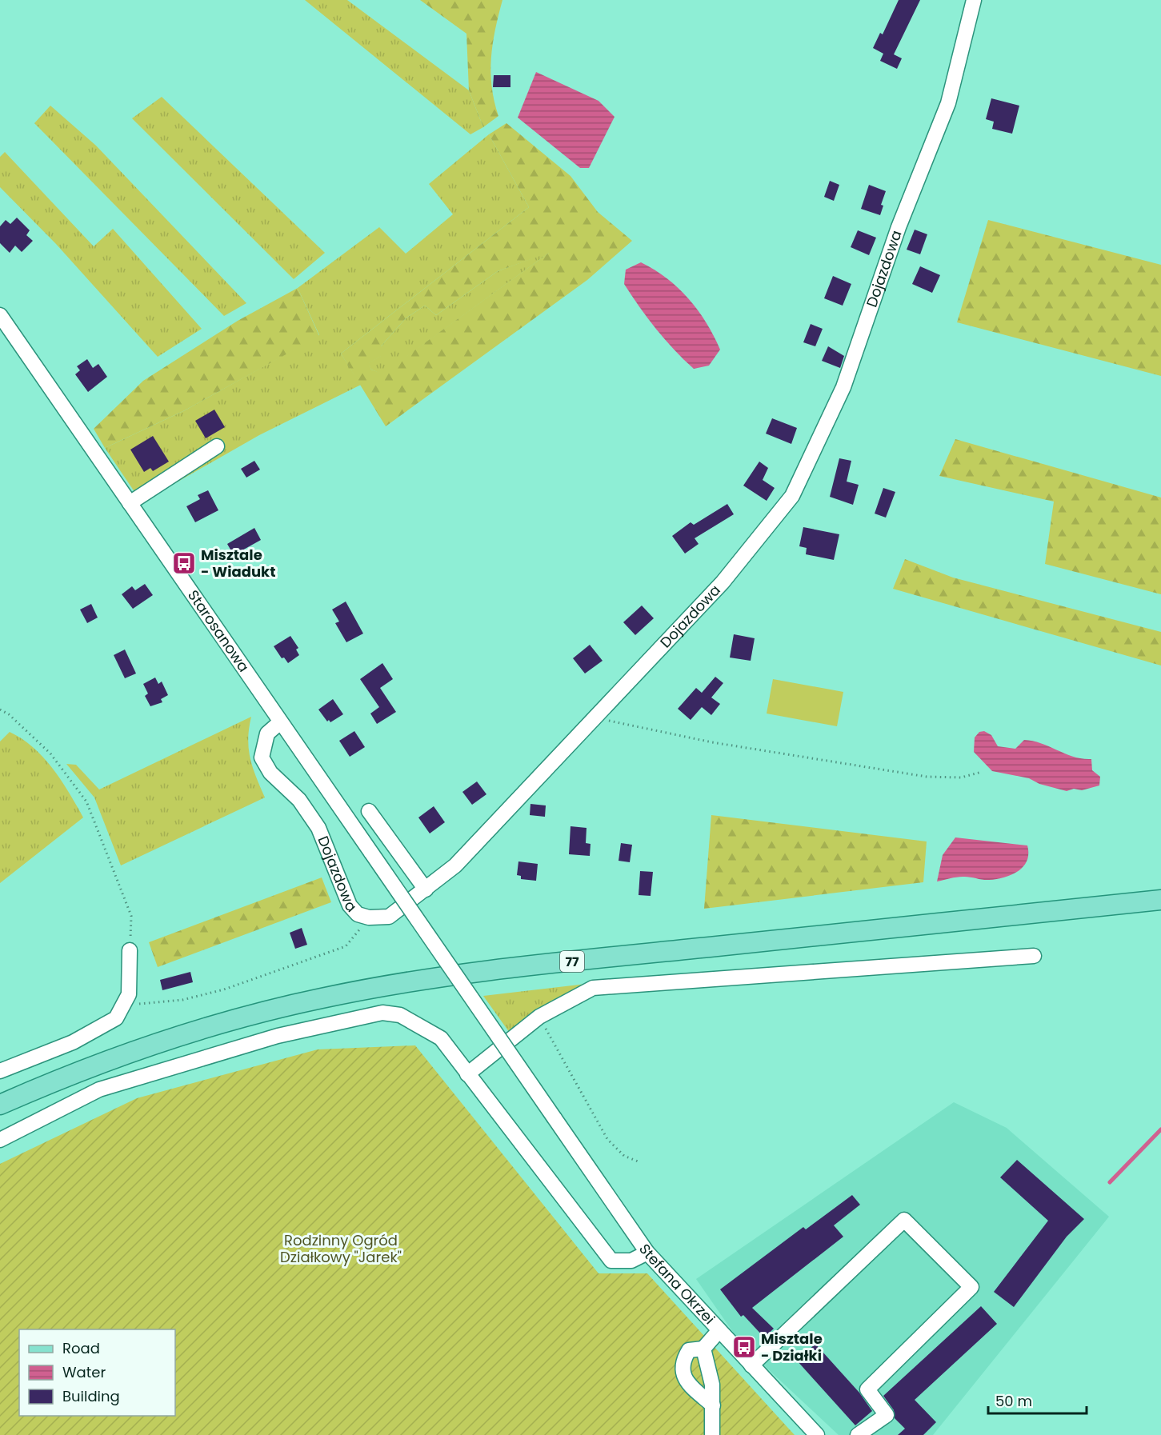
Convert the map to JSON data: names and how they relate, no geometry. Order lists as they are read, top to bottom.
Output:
{
  "streets": {
    "main road": ["77"],
    "street": ["Dojazdowa", "Starosanowa", "Stefana Okrzei"]
  },
  "crossings": [
    ["Dojazdowa", "Starosanowa"],
    ["Starosanowa", "Stefana Okrzei"]
  ],
  "parks": ["Rodzinny Ogród Działkowy \"Jarek\""],
  "places": {
    "bus stop": ["Misztale - Wiadukt", "Misztale - Działki"]
  },
  "legend": ["Road", "Water", "Building"],
  "scale_bar": "50 m"
}
